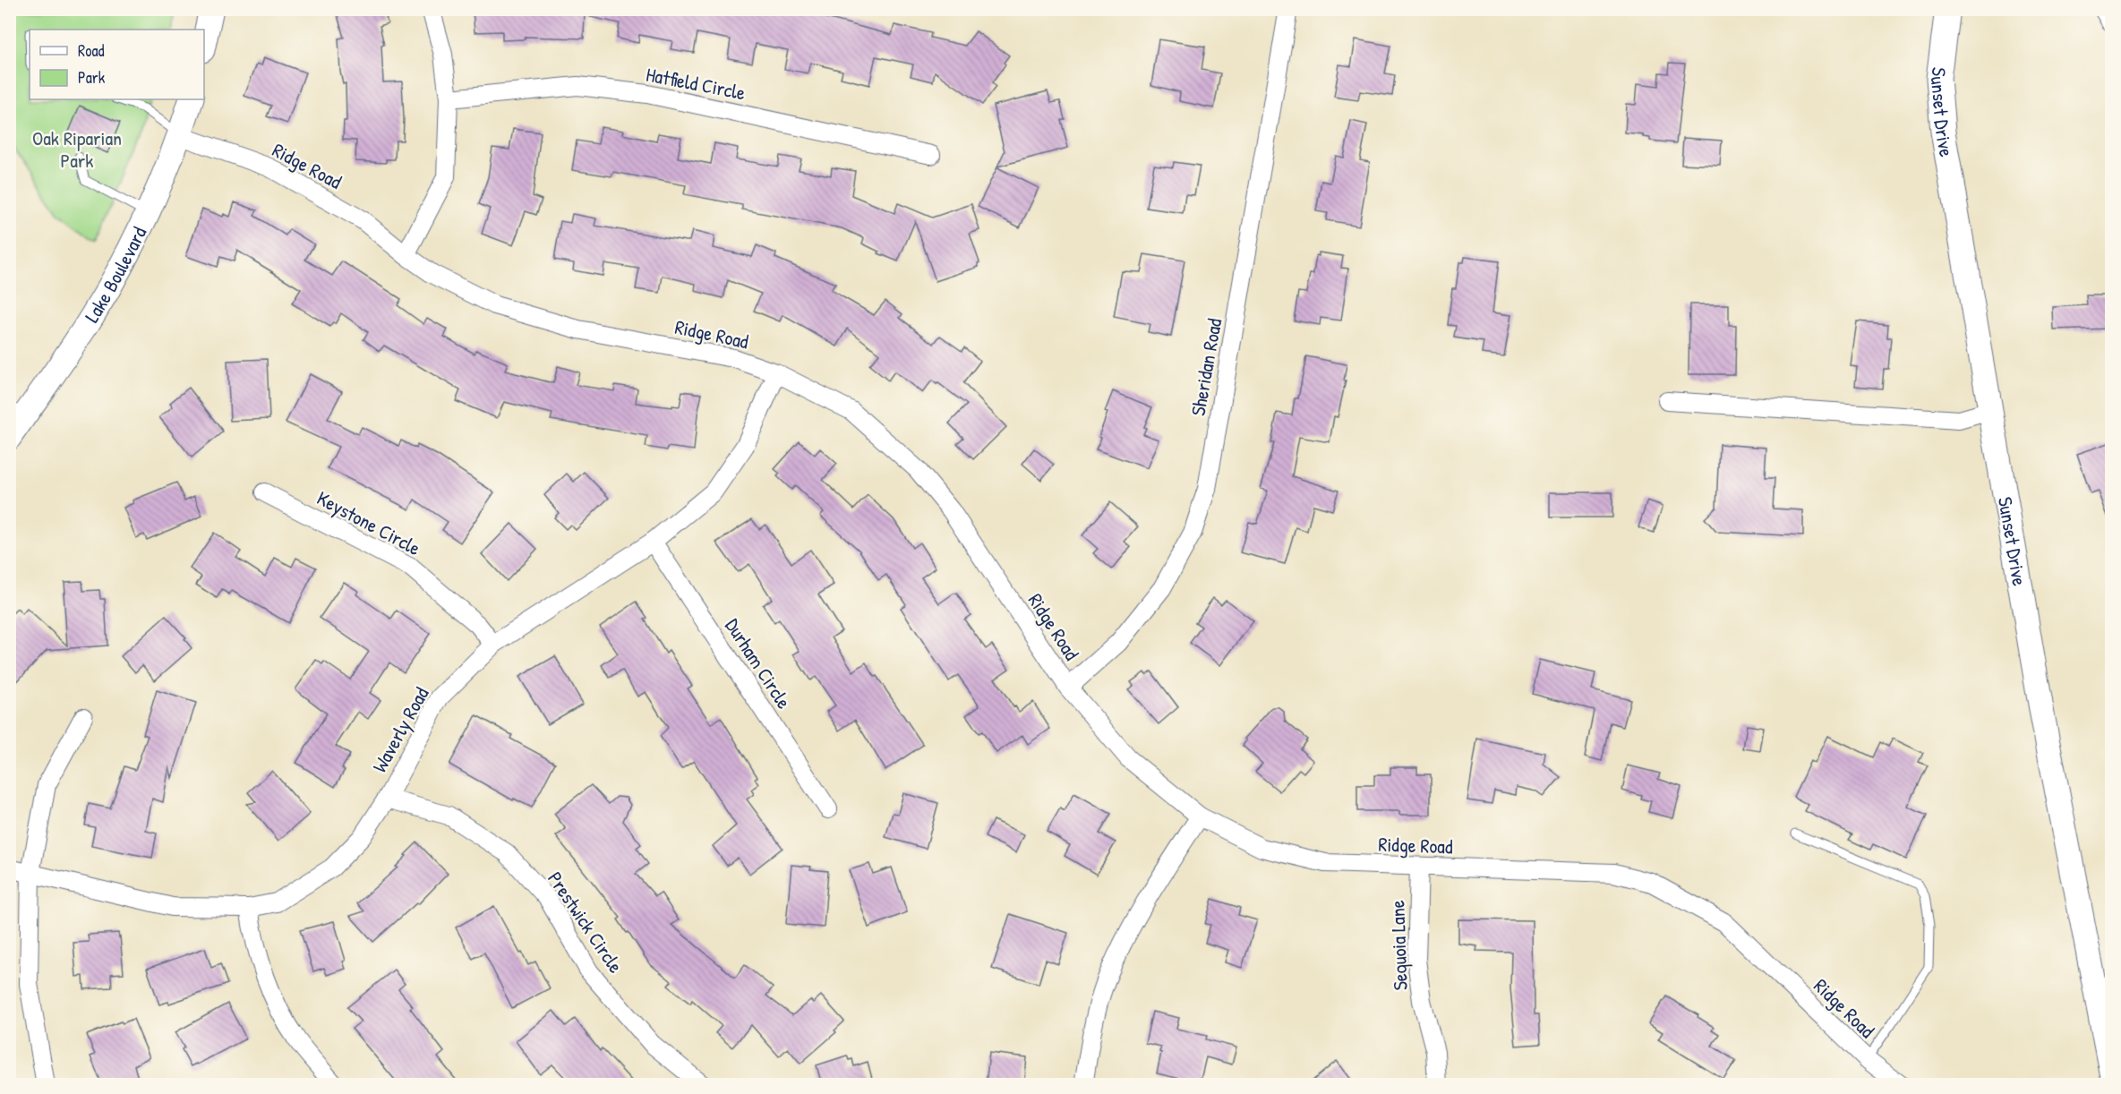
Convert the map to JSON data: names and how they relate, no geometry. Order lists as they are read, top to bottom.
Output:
{
  "streets": {
    "main road": ["Sunset Drive", "Lake Boulevard"],
    "street": [
      "Hatfield Circle",
      "Ridge Road",
      "Sheridan Road",
      "Keystone Circle",
      "Durham Circle",
      "Waverly Road",
      "Prestwick Circle",
      "Sequoia Lane"
    ]
  },
  "crossings": [
    ["Ridge Road", "Lake Boulevard"],
    ["Ridge Road", "Sheridan Road"],
    ["Ridge Road", "Waverly Road"],
    ["Ridge Road", "Sequoia Lane"],
    ["Keystone Circle", "Waverly Road"],
    ["Durham Circle", "Waverly Road"],
    ["Waverly Road", "Prestwick Circle"]
  ],
  "parks": ["Oak Riparian Park"],
  "legend": ["Road", "Park"]
}
